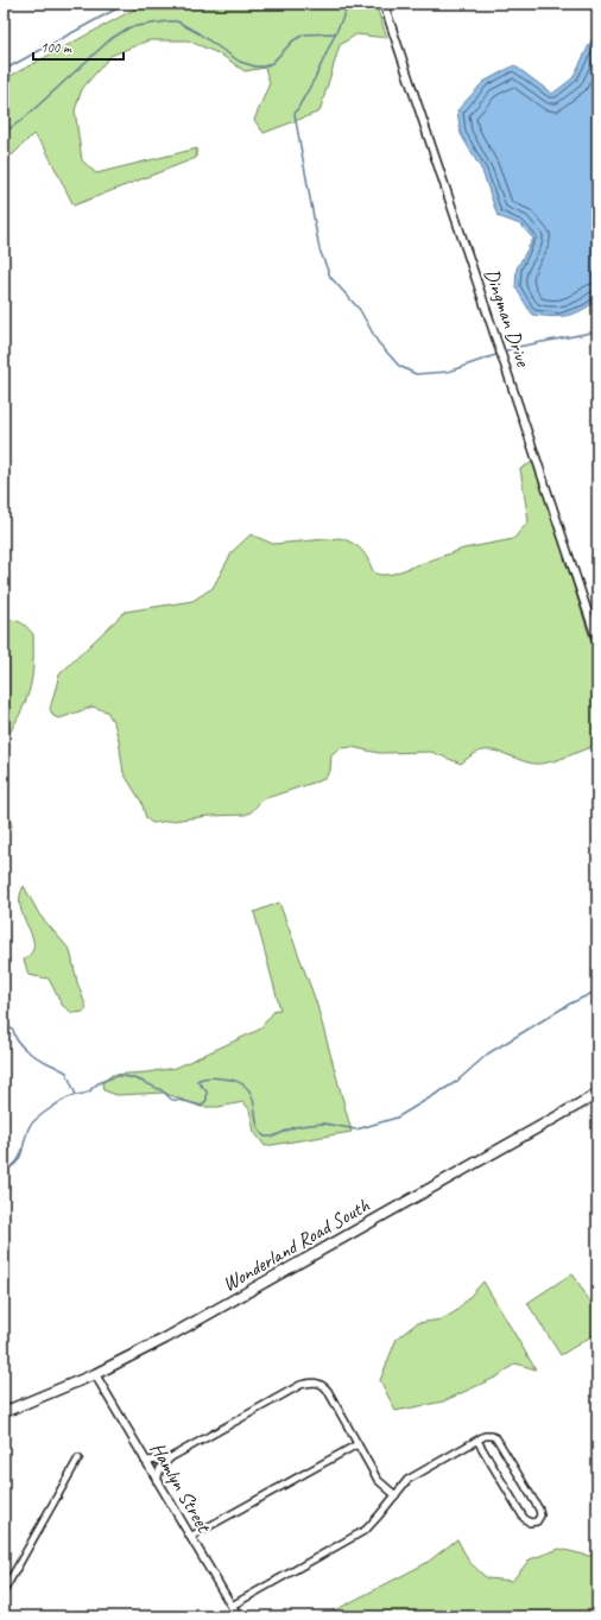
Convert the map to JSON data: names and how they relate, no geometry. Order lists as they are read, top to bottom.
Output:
{
  "streets": {
    "main road": ["Wonderland Road South"],
    "street": ["Dingman Drive", "Hamlyn Street"]
  },
  "crossings": [
    ["Wonderland Road South", "Hamlyn Street"]
  ],
  "scale_bar": "100 m"
}
